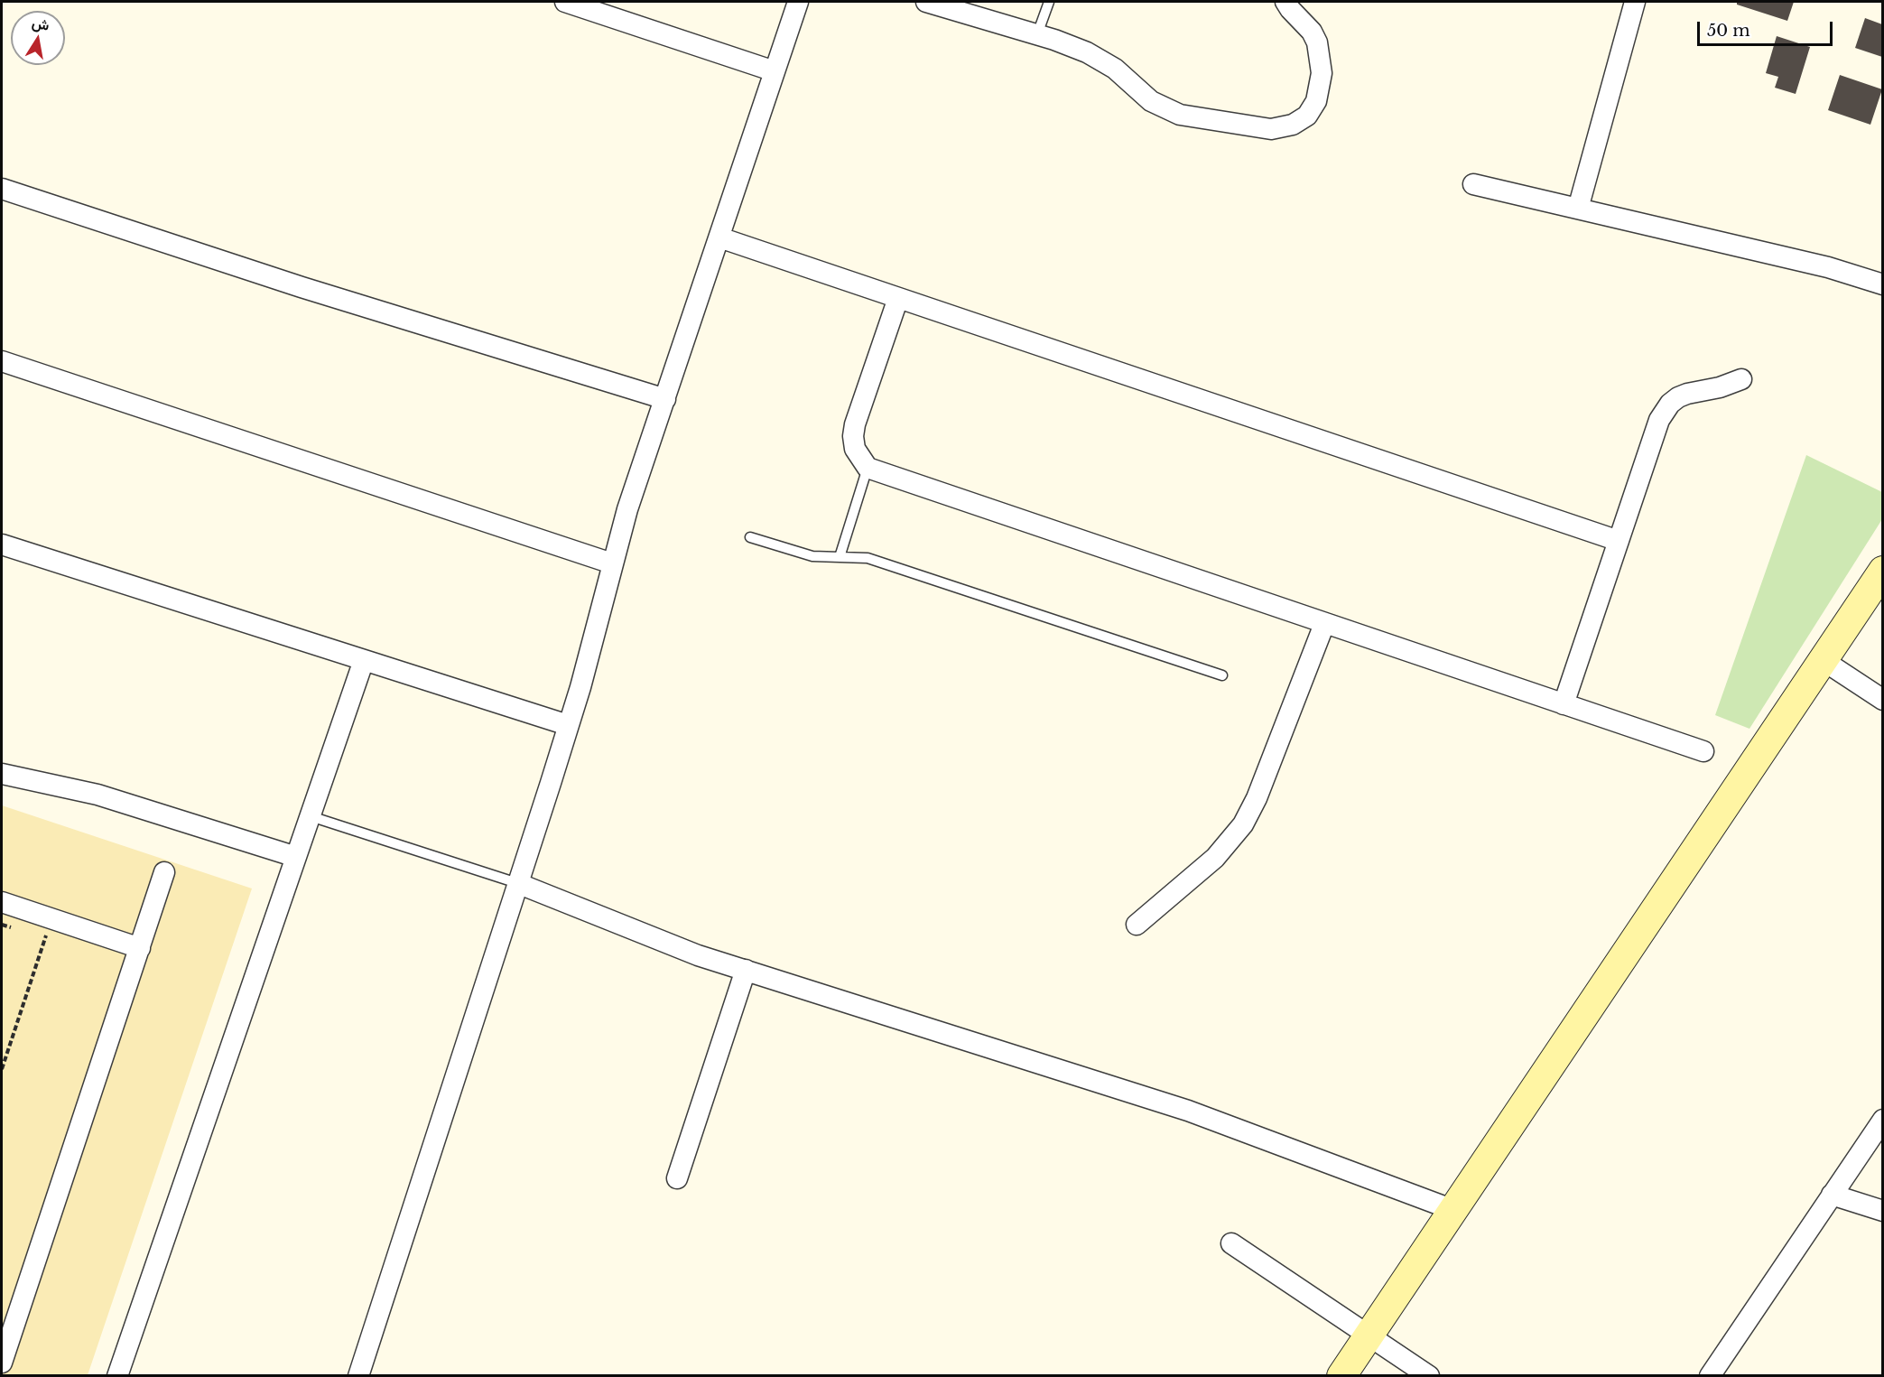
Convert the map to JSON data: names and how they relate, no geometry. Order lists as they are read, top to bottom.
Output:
{
  "scale_bar": "50 m",
  "north": "top"
}
